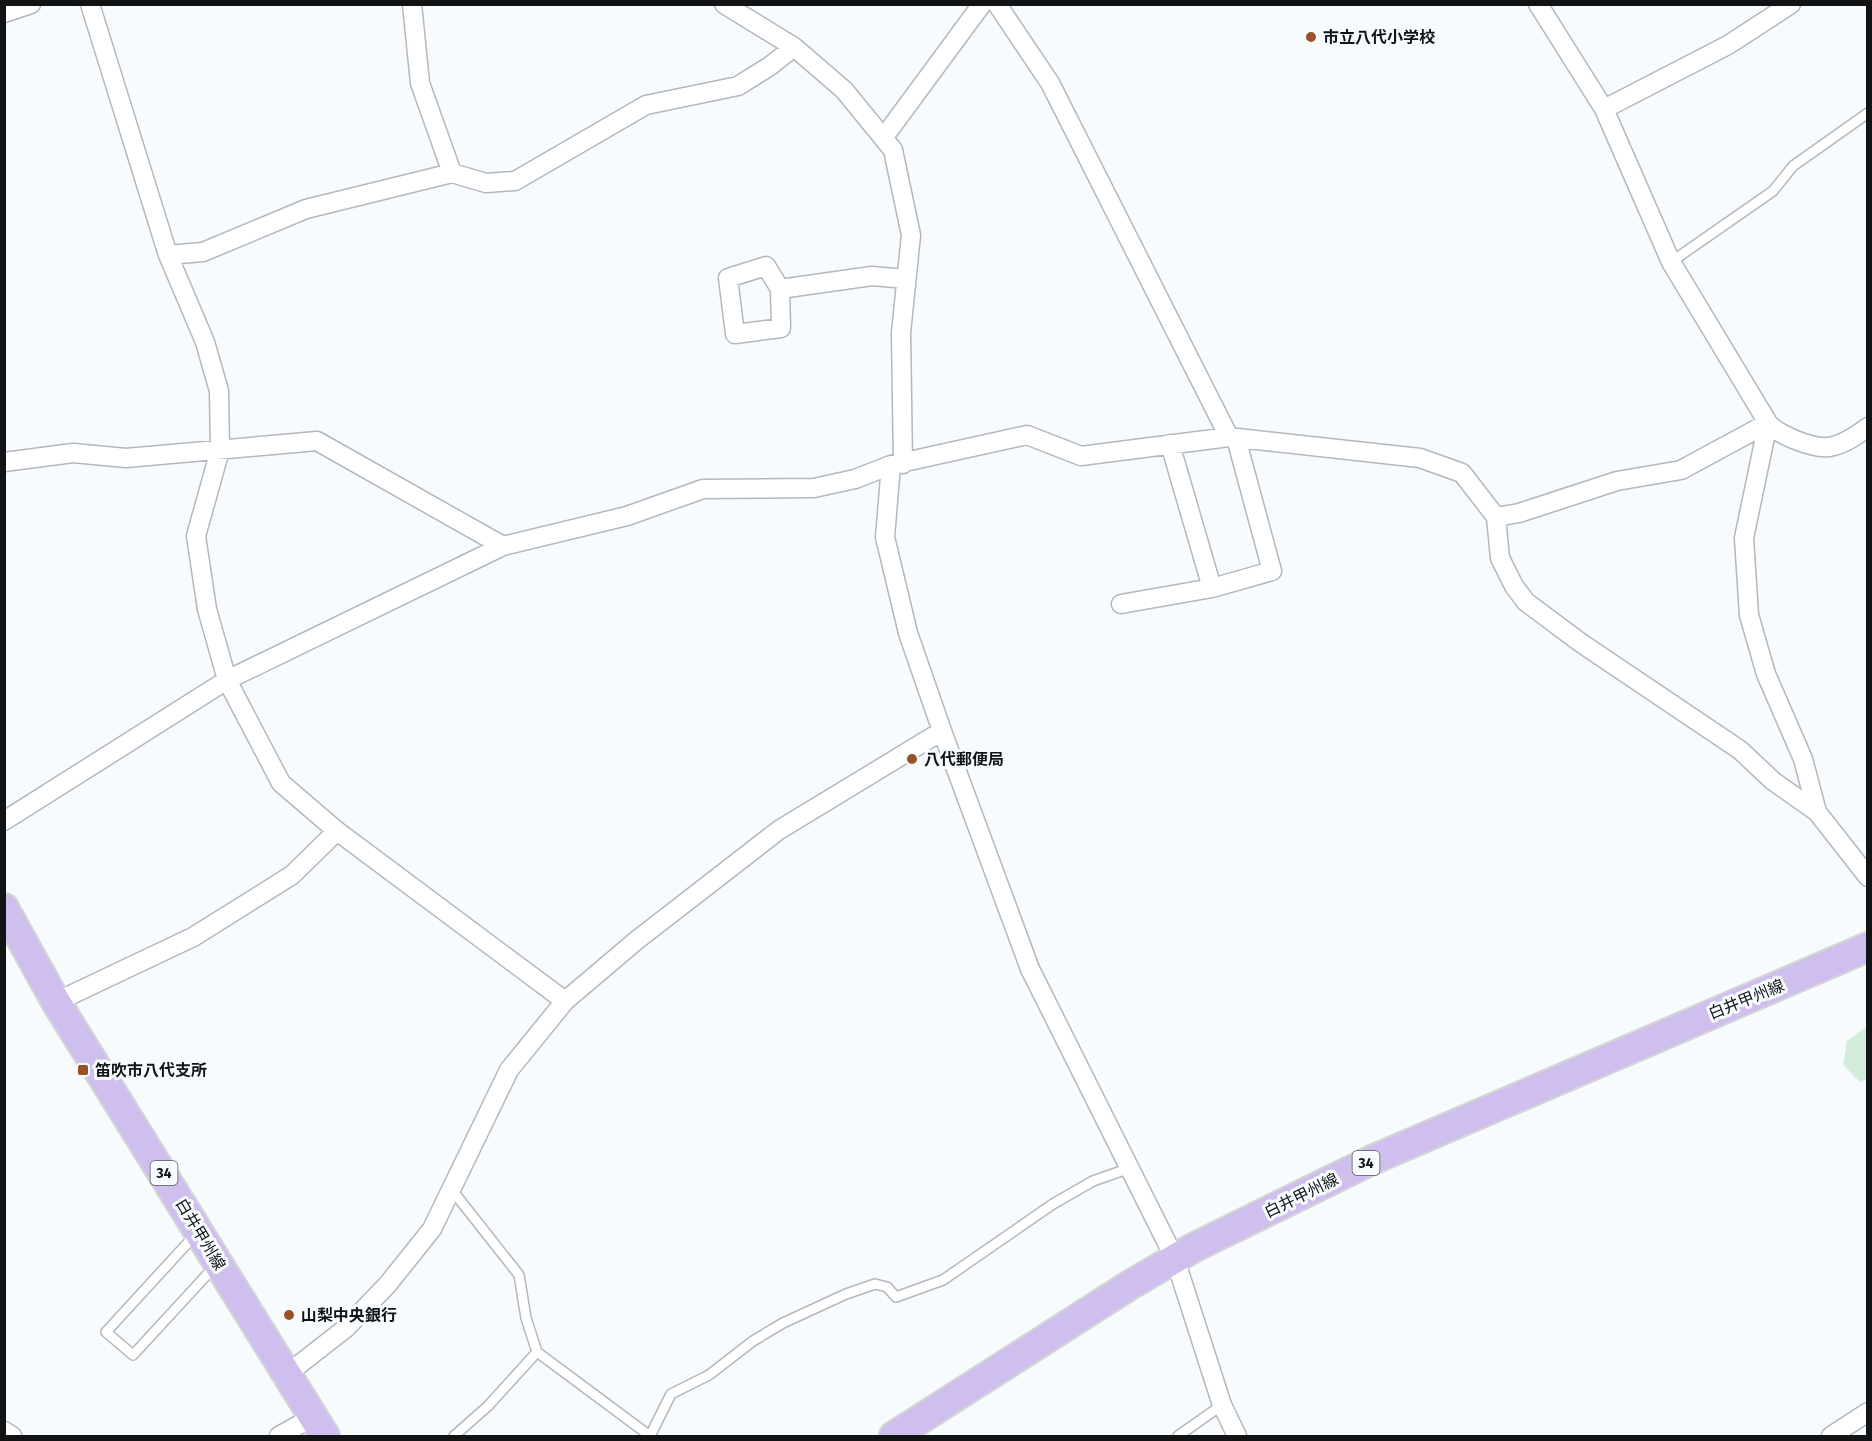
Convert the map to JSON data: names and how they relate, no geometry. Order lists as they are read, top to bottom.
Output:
{
  "streets": {
    "main road": ["白井甲州線", "34"]
  },
  "places": {
    "other": ["市立八代小学校", "八代郵便局", "山梨中央銀行"],
    "transit": ["笛吹市八代支所"]
  }
}
